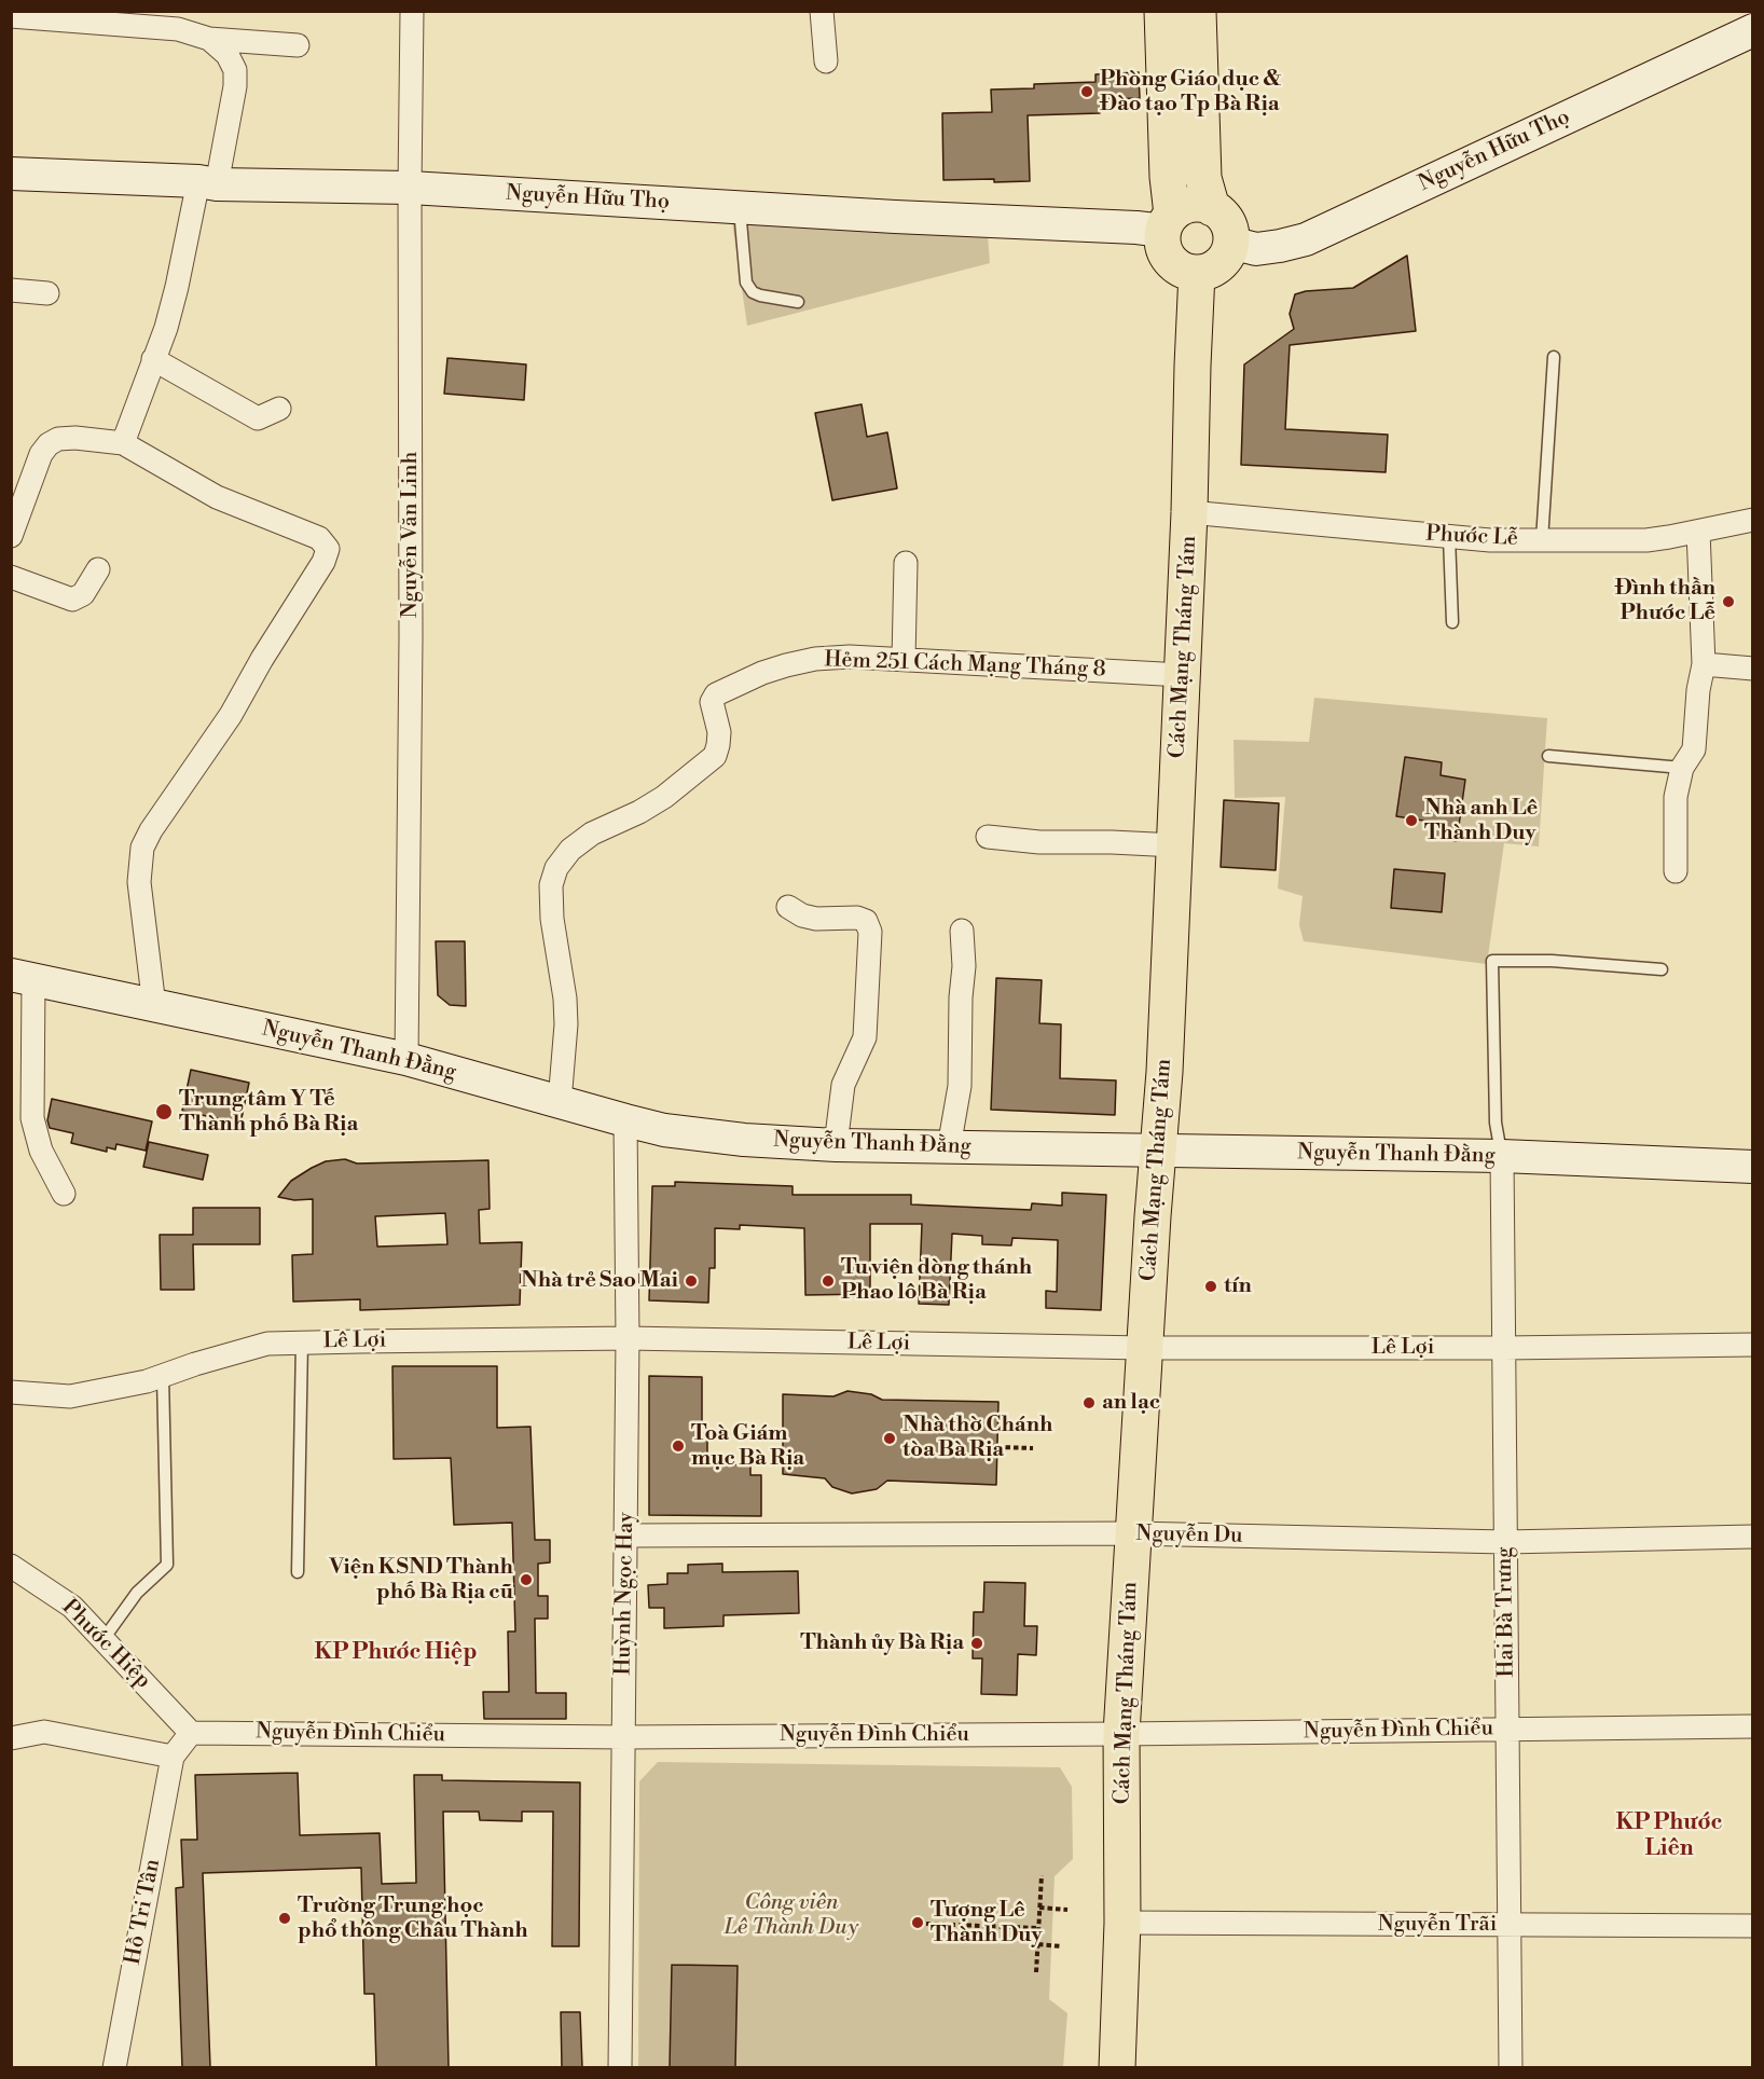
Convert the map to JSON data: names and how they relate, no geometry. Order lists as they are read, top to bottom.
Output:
{
  "streets": {
    "main road": ["Nguyễn Hữu Thọ", "Cách Mạng Tháng Tám", "Nguyễn Thanh Đằng"],
    "street": [
      "Nguyễn Văn Linh",
      "Phước Lễ",
      "Hẻm 251 Cách Mạng Tháng 8",
      "Lê Lợi",
      "Nguyễn Du",
      "Huỳnh Ngọc Hay",
      "Hai Bà Trưng",
      "Phước Hiệp",
      "Nguyễn Đình Chiểu",
      "Hồ Tri Tân",
      "Nguyễn Trãi"
    ]
  },
  "crossings": [
    ["Nguyễn Hữu Thọ", "Nguyễn Văn Linh"],
    ["Nguyễn Hữu Thọ", "Cách Mạng Tháng Tám"],
    ["Nguyễn Văn Linh", "Nguyễn Thanh Đằng"],
    ["Phước Lễ", "Cách Mạng Tháng Tám"],
    ["Cách Mạng Tháng Tám", "Hẻm 251 Cách Mạng Tháng 8"],
    ["Cách Mạng Tháng Tám", "Nguyễn Thanh Đằng"],
    ["Cách Mạng Tháng Tám", "Lê Lợi"],
    ["Cách Mạng Tháng Tám", "Nguyễn Du"],
    ["Cách Mạng Tháng Tám", "Nguyễn Đình Chiểu"],
    ["Cách Mạng Tháng Tám", "Nguyễn Trãi"],
    ["Hẻm 251 Cách Mạng Tháng 8", "Nguyễn Thanh Đằng"],
    ["Nguyễn Thanh Đằng", "Huỳnh Ngọc Hay"],
    ["Nguyễn Thanh Đằng", "Hai Bà Trưng"],
    ["Lê Lợi", "Huỳnh Ngọc Hay"],
    ["Lê Lợi", "Hai Bà Trưng"],
    ["Nguyễn Du", "Huỳnh Ngọc Hay"],
    ["Nguyễn Du", "Hai Bà Trưng"],
    ["Huỳnh Ngọc Hay", "Nguyễn Đình Chiểu"],
    ["Hai Bà Trưng", "Nguyễn Đình Chiểu"],
    ["Hai Bà Trưng", "Nguyễn Trãi"],
    ["Phước Hiệp", "Nguyễn Đình Chiểu"]
  ],
  "districts": ["KP Phước Hiệp", "KP Phước Liên"],
  "parks": ["Công viên Lê Thành Duy"],
  "places": [
    "Phòng Giáo dục & Đào tạo Tp Bà Rịa",
    "Đình thần Phước Lễ",
    "Nhà anh Lê Thành Duy",
    "Trung tâm Y Tế Thành phố Bà Rịa",
    "Nhà trẻ Sao Mai",
    "Tu viện dòng thánh Phao lô Bà Rịa",
    "tín",
    "an lạc",
    "Nhà thờ Chánh tòa Bà Rịa",
    "Toà Giám mục Bà Rịa",
    "Viện KSND Thành phố Bà Rịa cũ",
    "Thành ủy Bà Rịa",
    "Trường Trung học phổ thông Châu Thành",
    "Tượng Lê Thành Duy"
  ]
}
